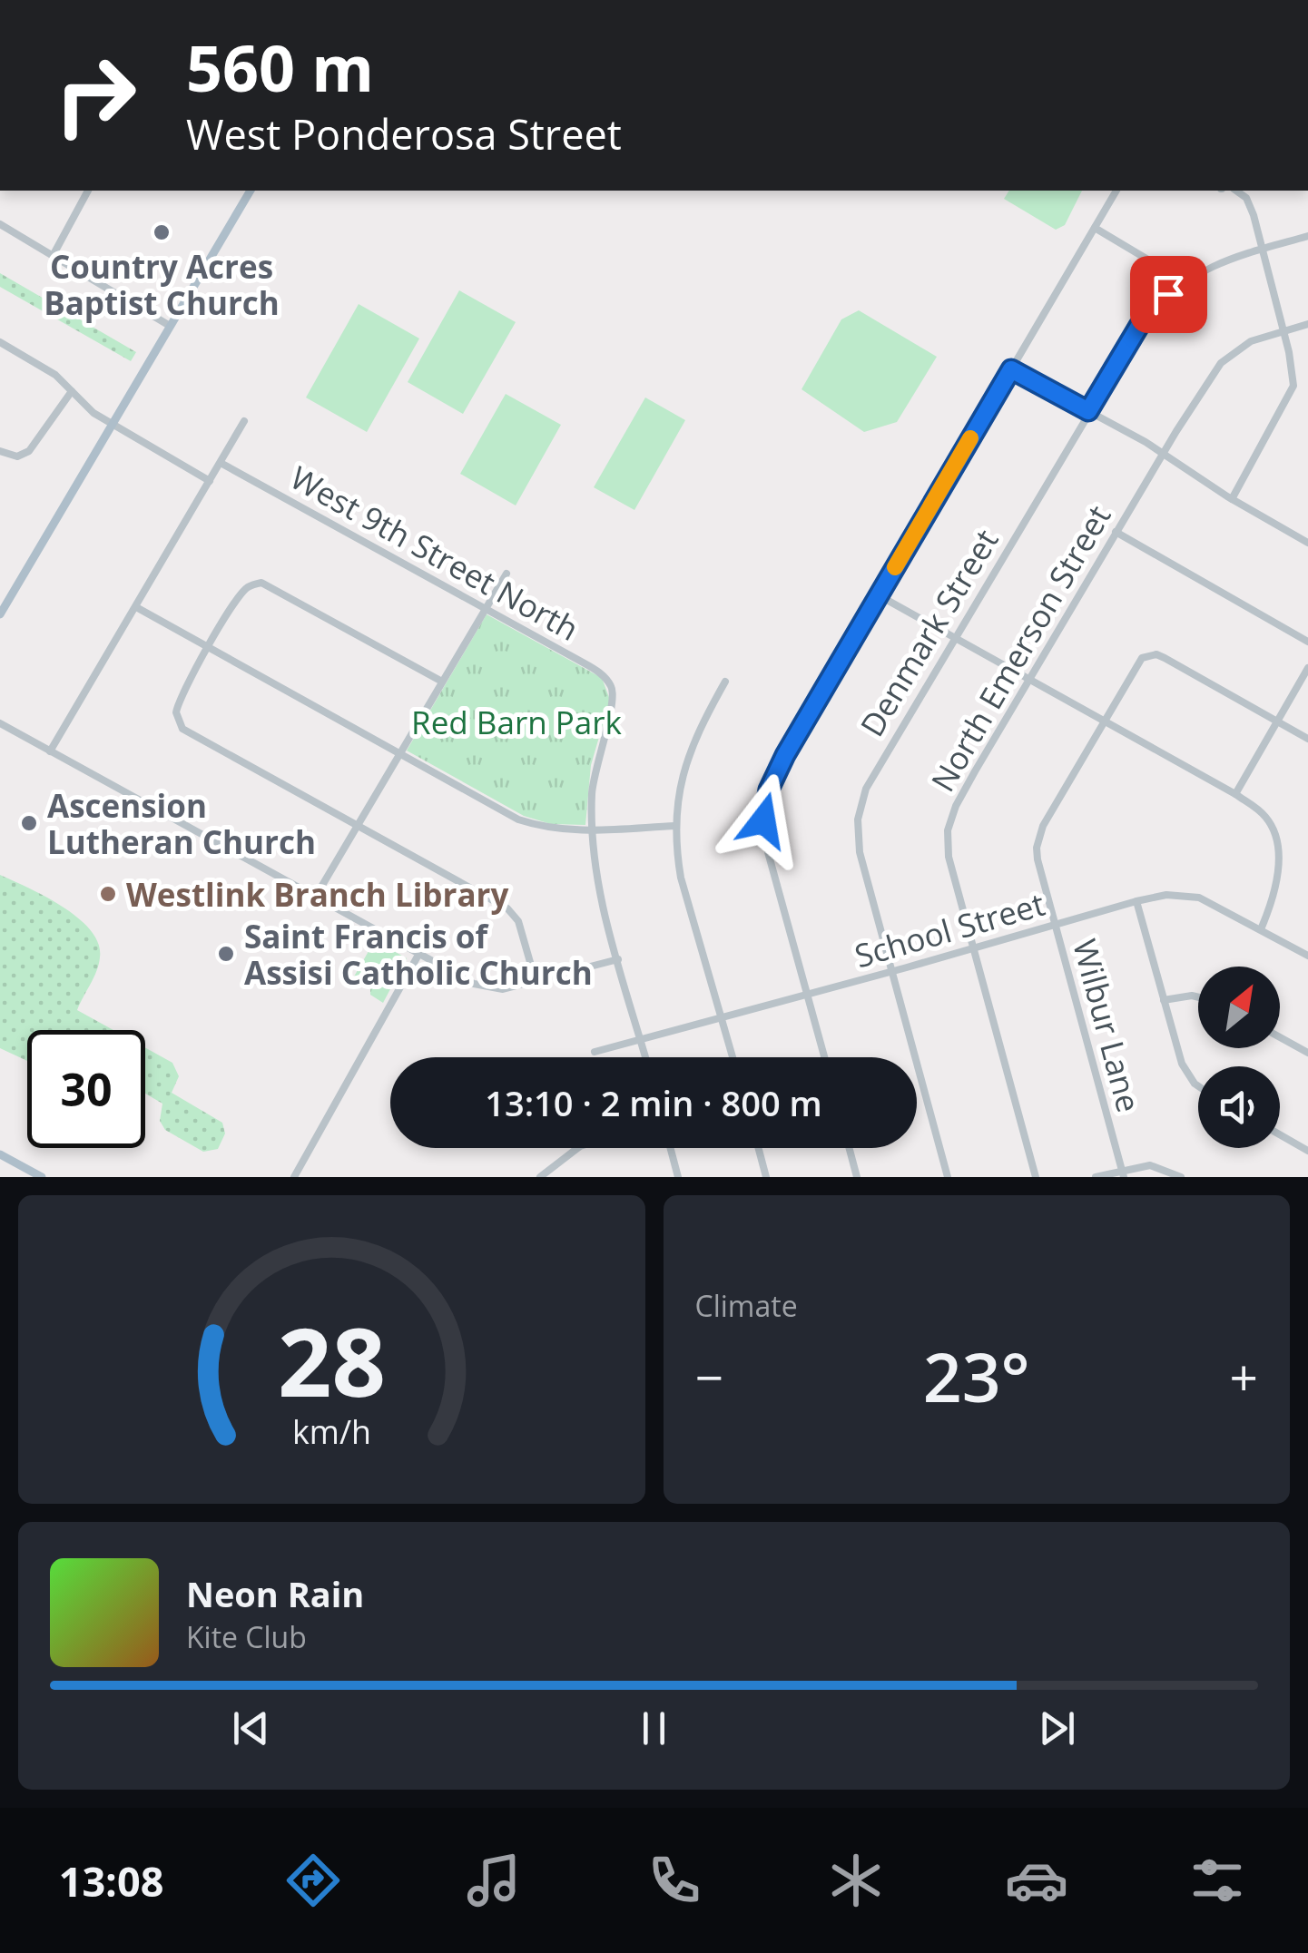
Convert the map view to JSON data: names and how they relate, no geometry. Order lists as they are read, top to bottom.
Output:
{
  "streets": {
    "street": [
      "West 9th Street North",
      "Denmark Street",
      "North Emerson Street",
      "School Street",
      "Wilbur Lane"
    ]
  },
  "crossings": [
    ["Denmark Street", "School Street"],
    ["North Emerson Street", "School Street"],
    ["School Street", "Wilbur Lane"]
  ],
  "parks": ["Red Barn Park"],
  "places": [
    "Country Acres Baptist Church",
    "Ascension Lutheran Church",
    "Westlink Branch Library",
    "Saint Francis of Assisi Catholic Church"
  ],
  "north": "top right",
  "page": {
    "turn": ["560 m", "West Ponderosa Street"],
    "limit": "30",
    "trip": "13:10 · 2 min · 800 m",
    "tile": "Climate",
    "heat": ["−", "23°", "+"],
    "song": ["Neon Rain", "Kite Club"],
    "tabs": "13:08",
    "gauge": ["28", "km/h"]
  }
}
